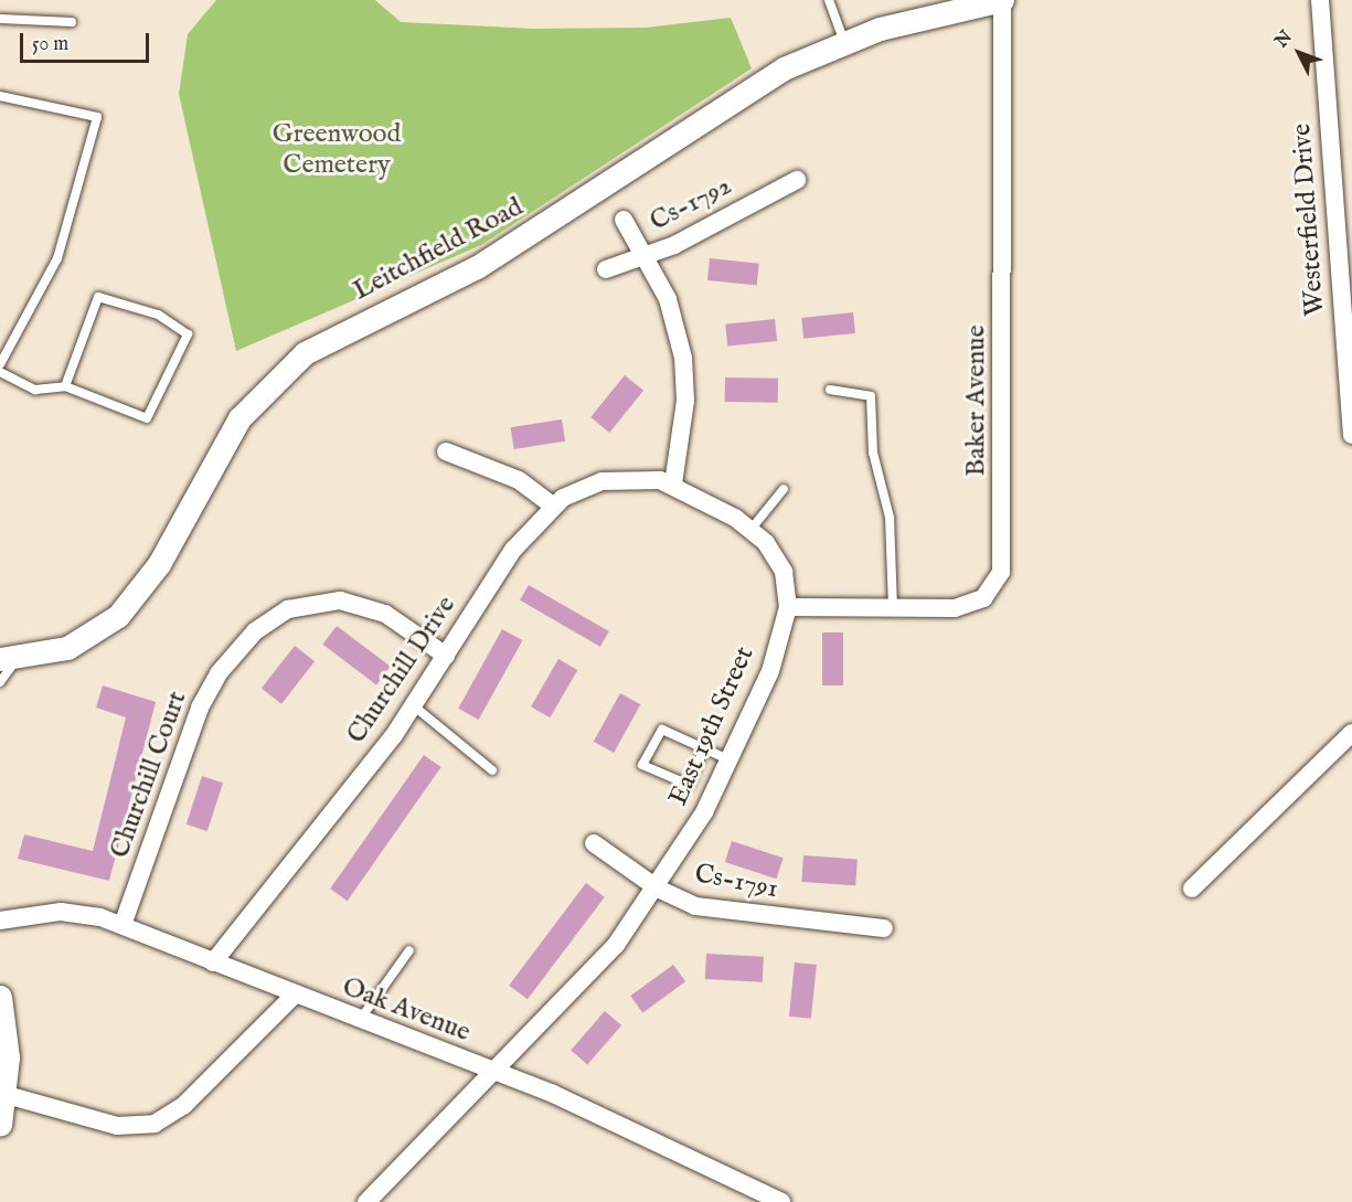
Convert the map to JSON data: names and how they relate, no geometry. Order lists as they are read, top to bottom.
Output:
{
  "streets": {
    "street": [
      "Cs-1792",
      "Westerfield Drive",
      "Leitchfield Road",
      "Baker Avenue",
      "Churchill Drive",
      "East 19th Street",
      "Churchill Court",
      "Cs-1791",
      "Oak Avenue"
    ]
  },
  "crossings": [
    ["Leitchfield Road", "Baker Avenue"],
    ["Baker Avenue", "East 19th Street"],
    ["Churchill Drive", "East 19th Street"],
    ["Churchill Drive", "Churchill Court"],
    ["Churchill Drive", "Oak Avenue"],
    ["East 19th Street", "Cs-1791"],
    ["East 19th Street", "Oak Avenue"],
    ["Churchill Court", "Oak Avenue"]
  ],
  "parks": ["Greenwood Cemetery"],
  "scale_bar": "50 m",
  "north": "top left"
}
